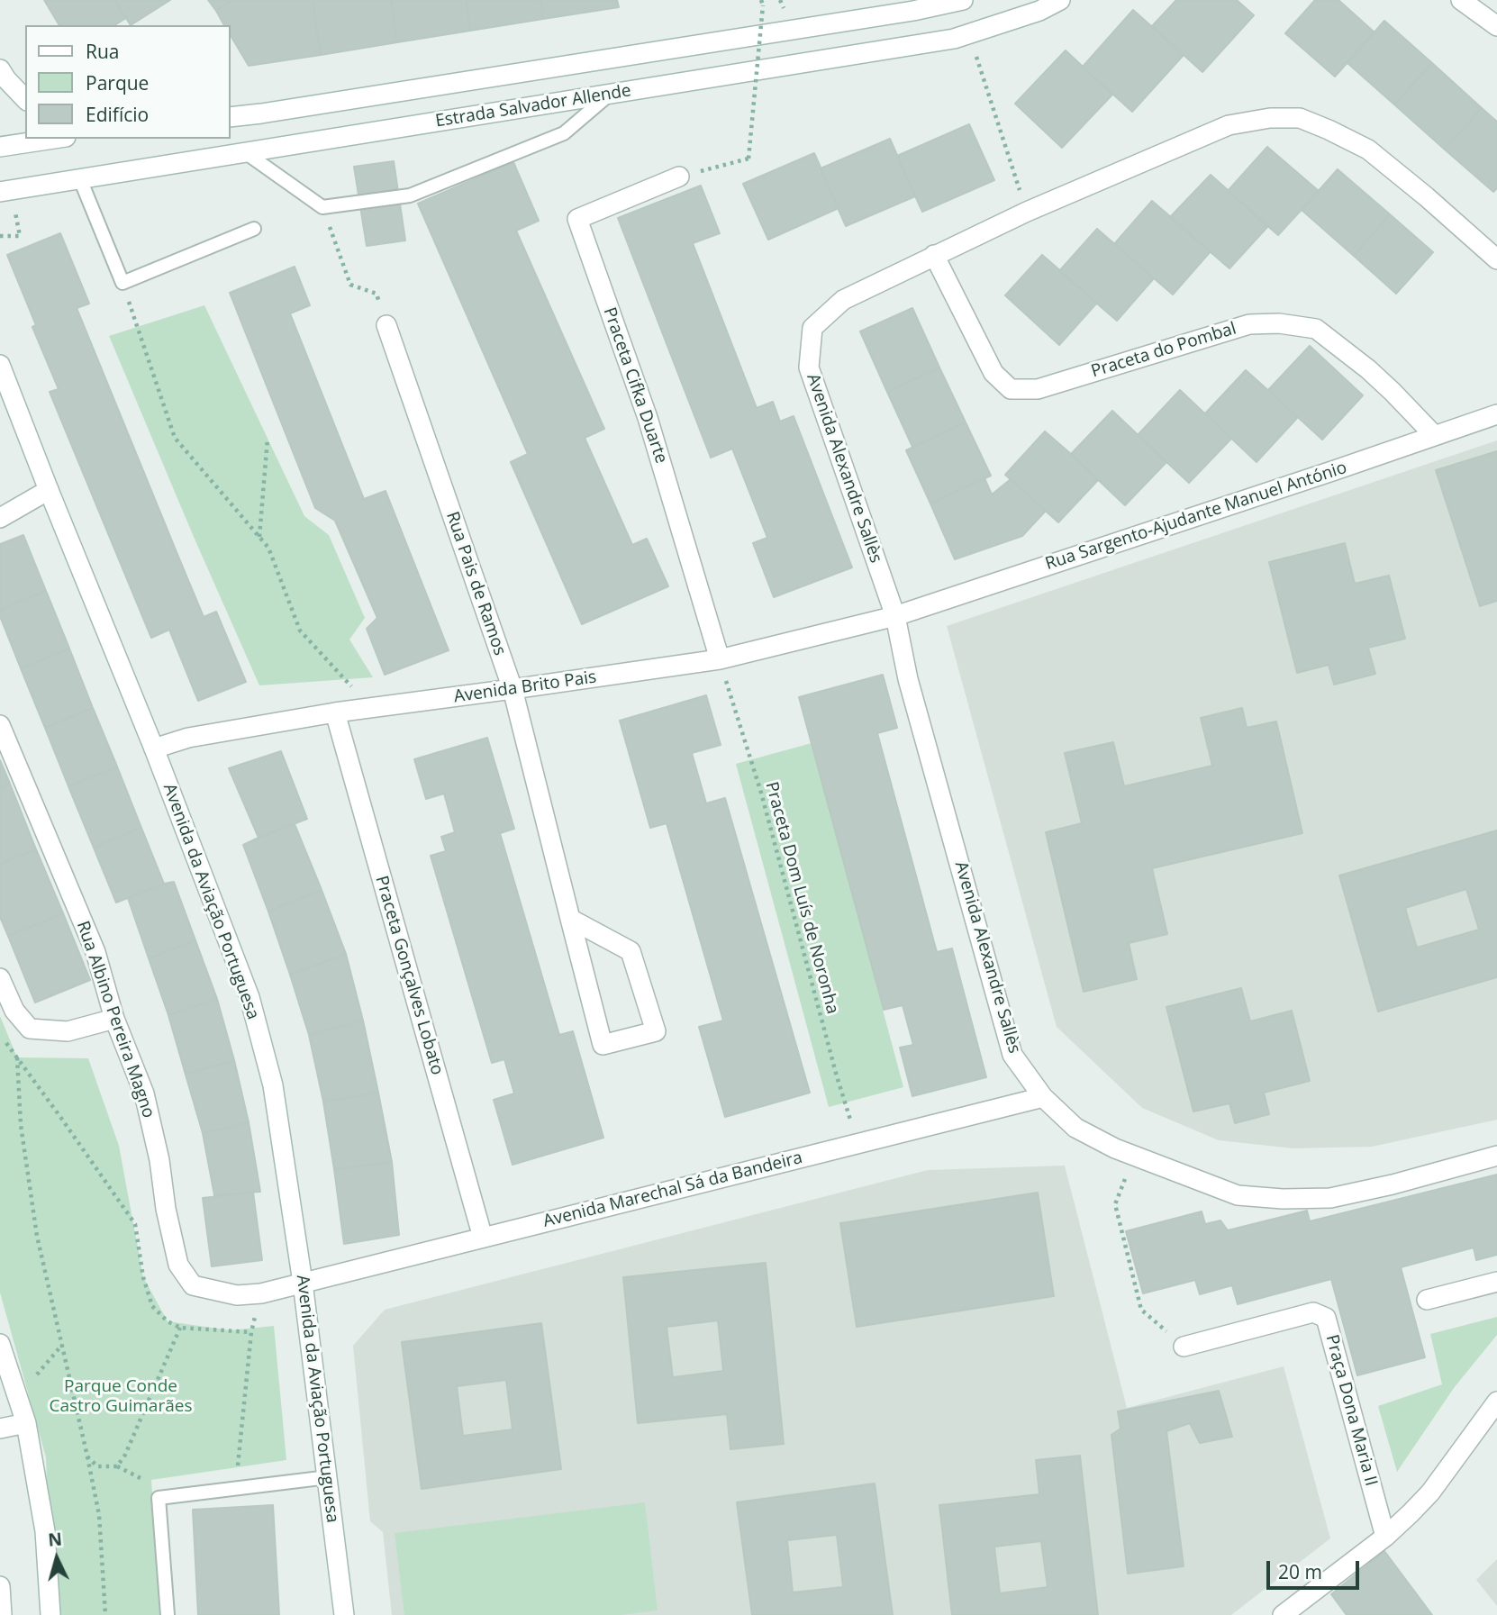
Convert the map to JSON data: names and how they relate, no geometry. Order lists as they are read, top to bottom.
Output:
{
  "streets": {
    "street": [
      "Estrada Salvador Allende",
      "Praceta do Pombal",
      "Praceta Cifka Duarte",
      "Avenida Alexandre Sallès",
      "Rua Sargento-Ajudante Manuel António",
      "Rua Pais de Ramos",
      "Avenida Brito Pais",
      "Avenida da Aviação Portuguesa",
      "Praceta Gonçalves Lobato",
      "Rua Albino Pereira Magno",
      "Avenida Marechal Sá da Bandeira",
      "Praça Dona Maria II"
    ],
    "path": ["Praceta Dom Luís de Noronha"]
  },
  "crossings": [
    ["Praceta do Pombal", "Avenida Alexandre Sallès"],
    ["Praceta do Pombal", "Rua Sargento-Ajudante Manuel António"],
    ["Praceta Cifka Duarte", "Avenida Brito Pais"],
    ["Praceta Cifka Duarte", "Praceta Dom Luís de Noronha"],
    ["Avenida Alexandre Sallès", "Rua Sargento-Ajudante Manuel António"],
    ["Avenida Alexandre Sallès", "Avenida Brito Pais"],
    ["Avenida Alexandre Sallès", "Avenida Marechal Sá da Bandeira"],
    ["Rua Sargento-Ajudante Manuel António", "Avenida Brito Pais"],
    ["Rua Pais de Ramos", "Avenida Brito Pais"],
    ["Avenida Brito Pais", "Praceta Dom Luís de Noronha"],
    ["Avenida Brito Pais", "Avenida da Aviação Portuguesa"],
    ["Avenida Brito Pais", "Praceta Gonçalves Lobato"],
    ["Praceta Dom Luís de Noronha", "Avenida Marechal Sá da Bandeira"],
    ["Avenida da Aviação Portuguesa", "Rua Albino Pereira Magno"],
    ["Avenida da Aviação Portuguesa", "Avenida Marechal Sá da Bandeira"],
    ["Praceta Gonçalves Lobato", "Avenida Marechal Sá da Bandeira"],
    ["Rua Albino Pereira Magno", "Avenida Marechal Sá da Bandeira"]
  ],
  "parks": ["Parque Conde Castro Guimarães"],
  "legend": ["Rua", "Parque", "Edifício"],
  "scale_bar": "20 m",
  "north": "top"
}
